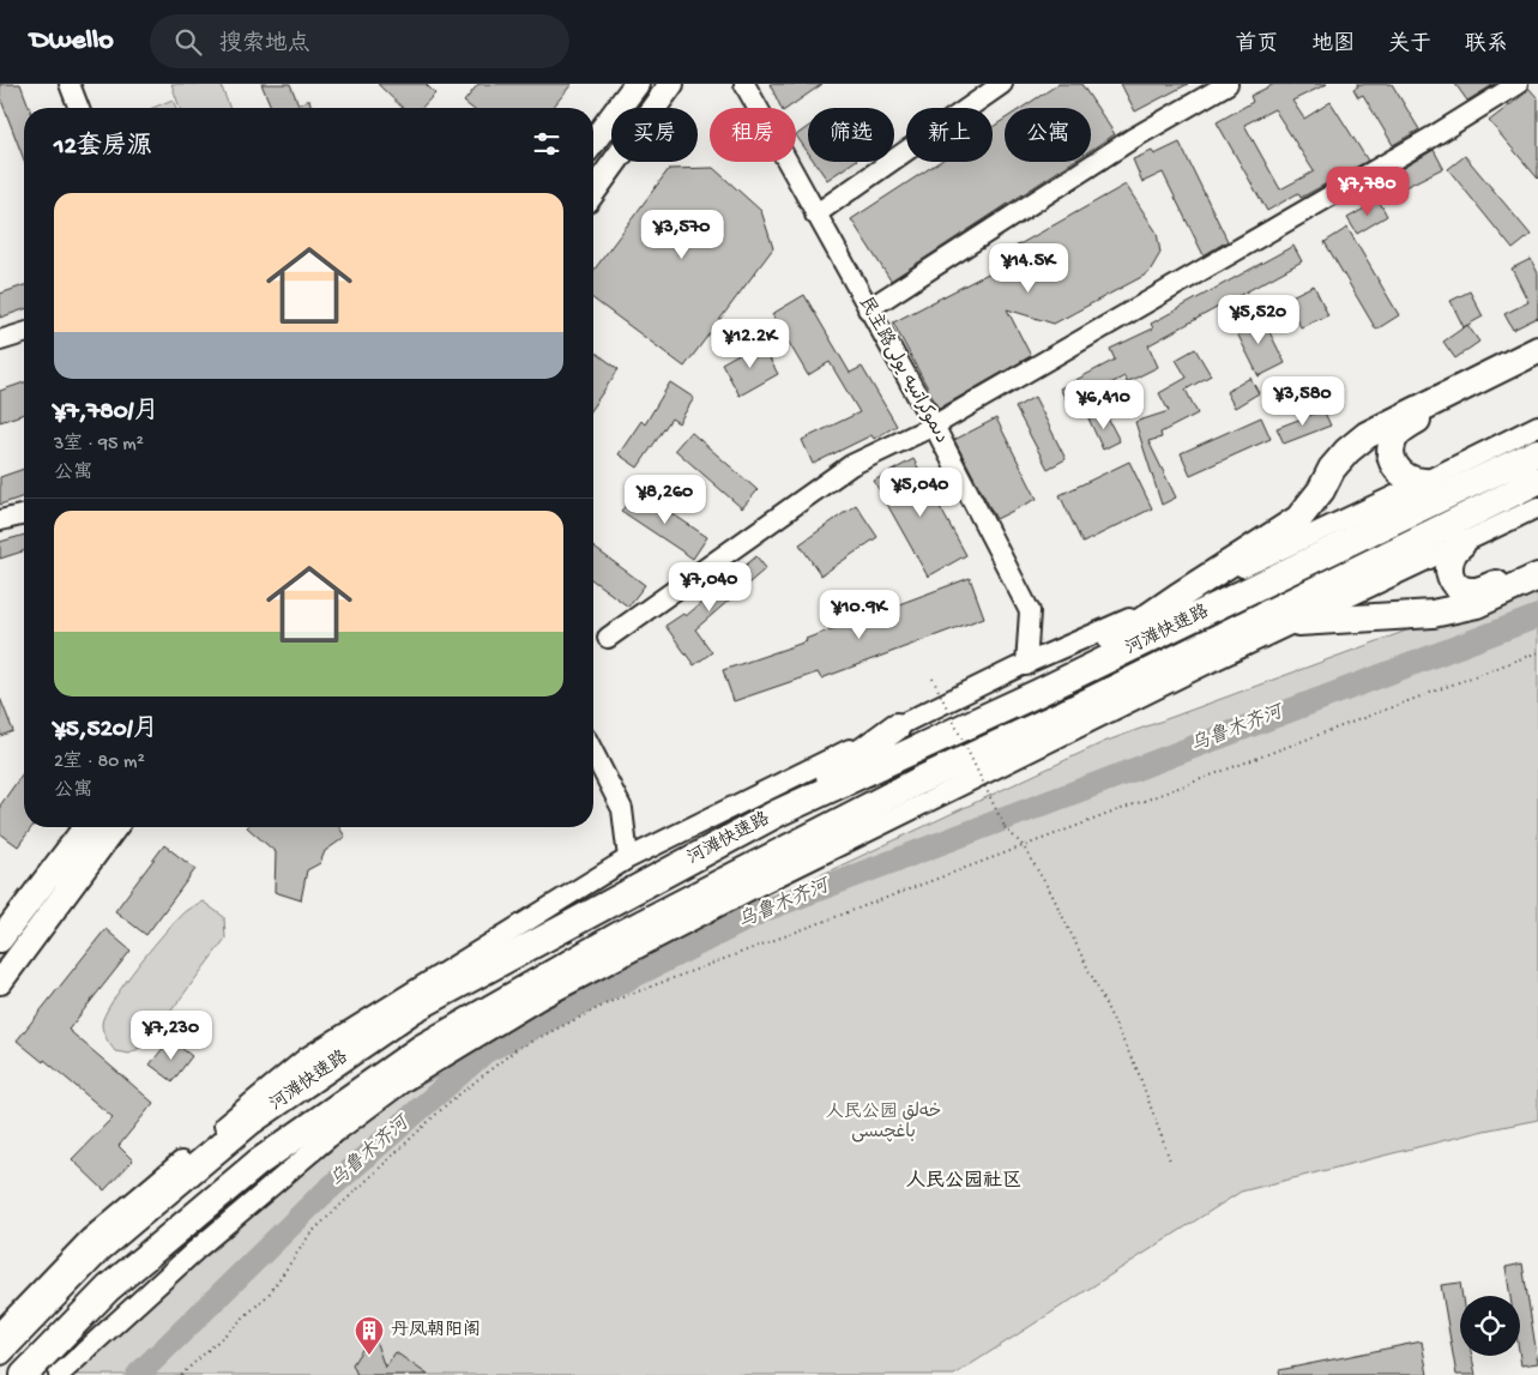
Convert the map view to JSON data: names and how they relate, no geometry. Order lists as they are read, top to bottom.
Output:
{
  "streets": {
    "highway": ["河滩快速路"],
    "street": ["民主路دىموكراتىيە يولى"]
  },
  "districts": ["人民公园社区"],
  "water": ["乌鲁木齐河"],
  "parks": ["人民公园 خەلق باغچىسى"],
  "places": {
    "building": ["丹凤朝阳阁"]
  },
  "page": {
    "header": "Dwello",
    "search": "搜索地点",
    "nav": [
      "首页",
      "地图",
      "关于",
      "联系"
    ],
    "chip": [
      "买房",
      "租房",
      "筛选",
      "新上",
      "公寓"
    ],
    "heading": "12套房源",
    "price": [
      "¥7,780",
      "¥3,570",
      "¥14.5K",
      "¥5,520",
      "¥12.2K",
      "¥3,580",
      "¥6,410",
      "¥5,040",
      "¥8,260",
      "¥7,040",
      "¥10.9K",
      "¥7,230"
    ],
    "list": [
      {
        "name": "¥7,780/月",
        "note": "3室 · 95 m² · 公寓"
      },
      {
        "name": "¥5,520/月",
        "note": "2室 · 80 m² · 公寓"
      }
    ]
  }
}
